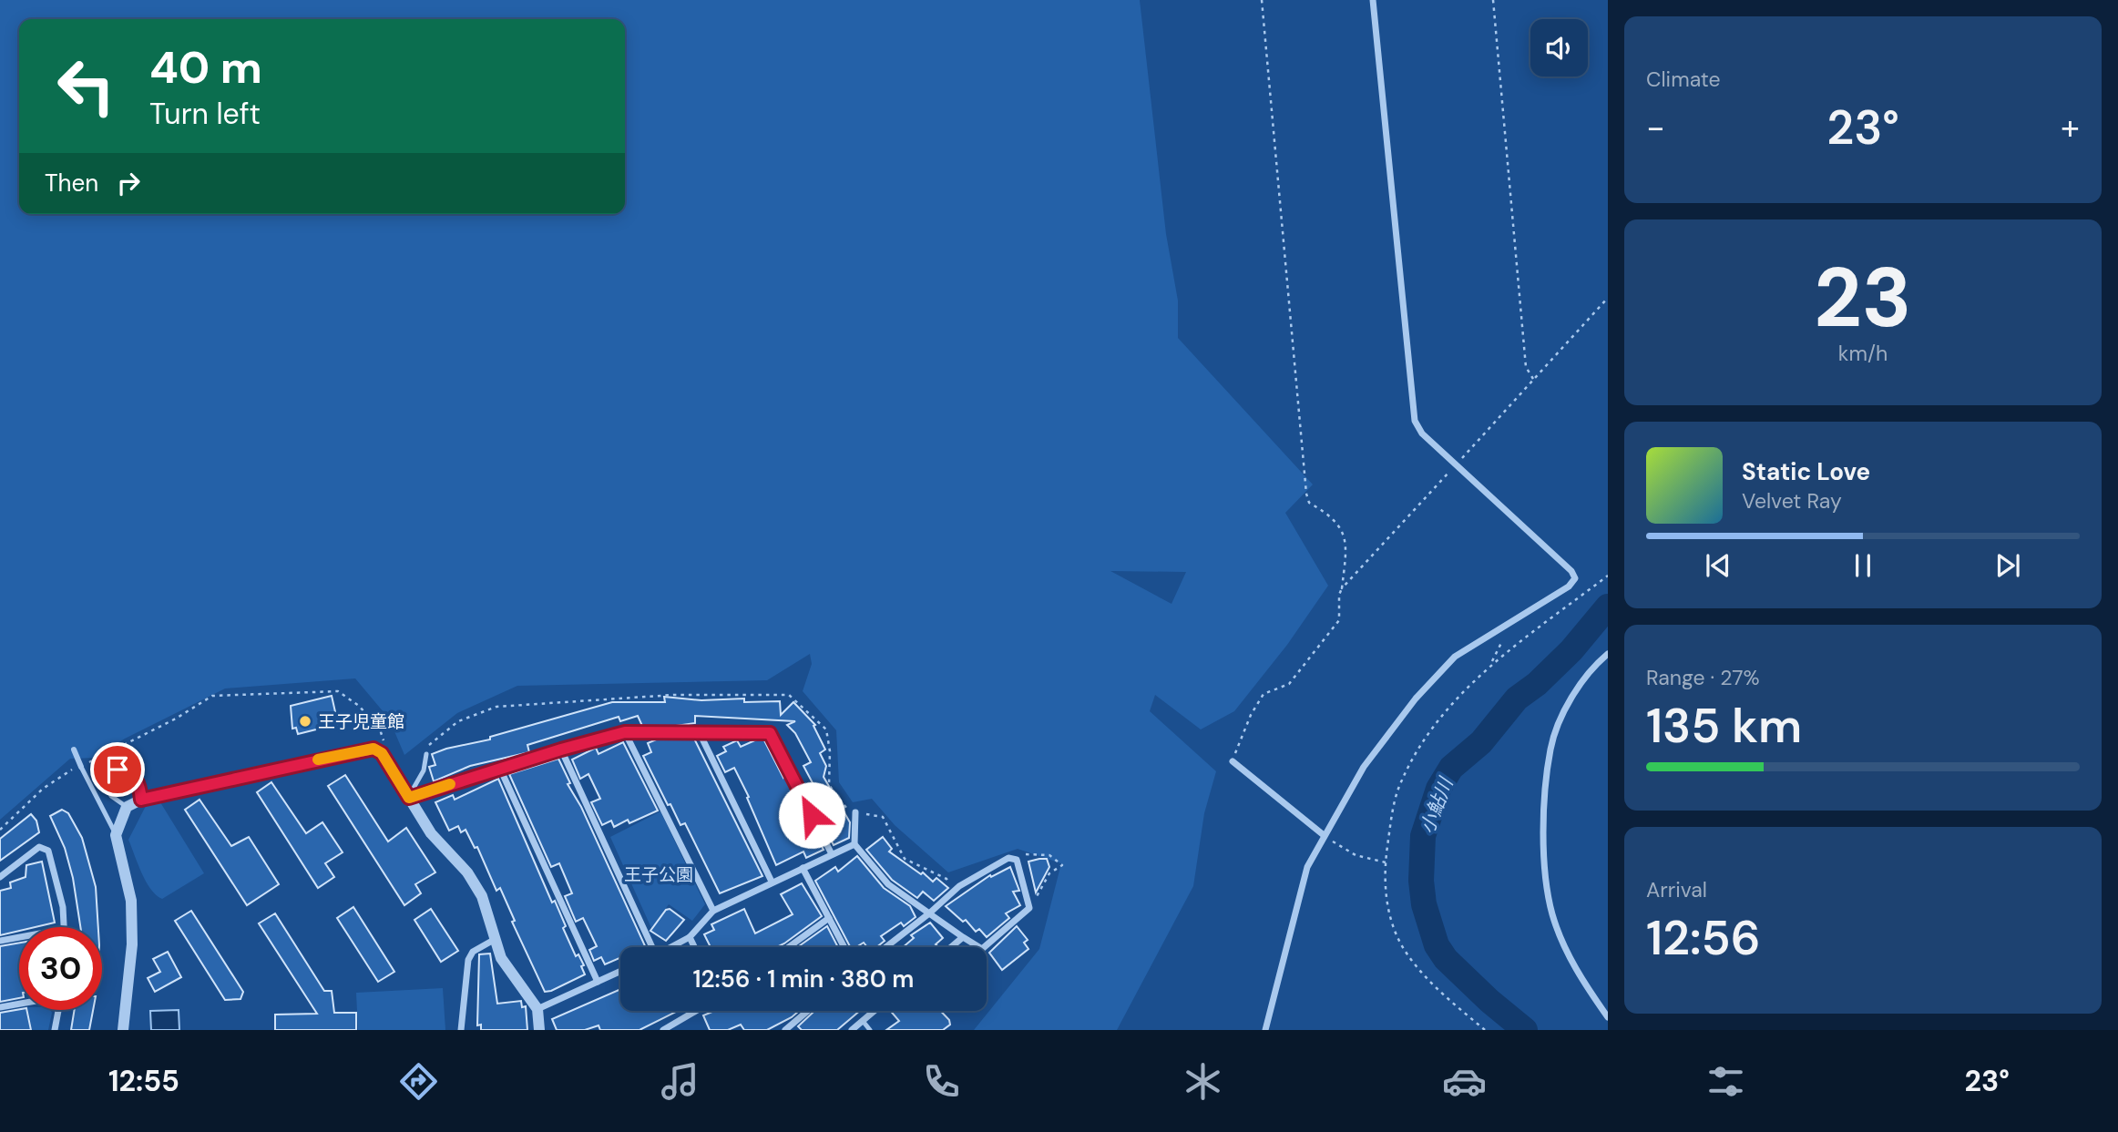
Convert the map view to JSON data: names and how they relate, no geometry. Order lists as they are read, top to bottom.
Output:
{
  "water": ["小鮎川"],
  "parks": ["王子公園"],
  "places": ["王子児童館"],
  "page": {
    "tile": [
      "Climate",
      ["23", "km/h"],
      ["Range · 27%", "135 km"],
      ["Arrival", "12:56"]
    ],
    "turn": ["40 m", "Turn left"],
    "heat": ["−", "23°", "+"],
    "then": "Then",
    "song": ["Static Love", "Velvet Ray"],
    "limit": "30",
    "trip": "12:56 · 1 min · 380 m",
    "tabs": ["12:55", "23°"]
  }
}
